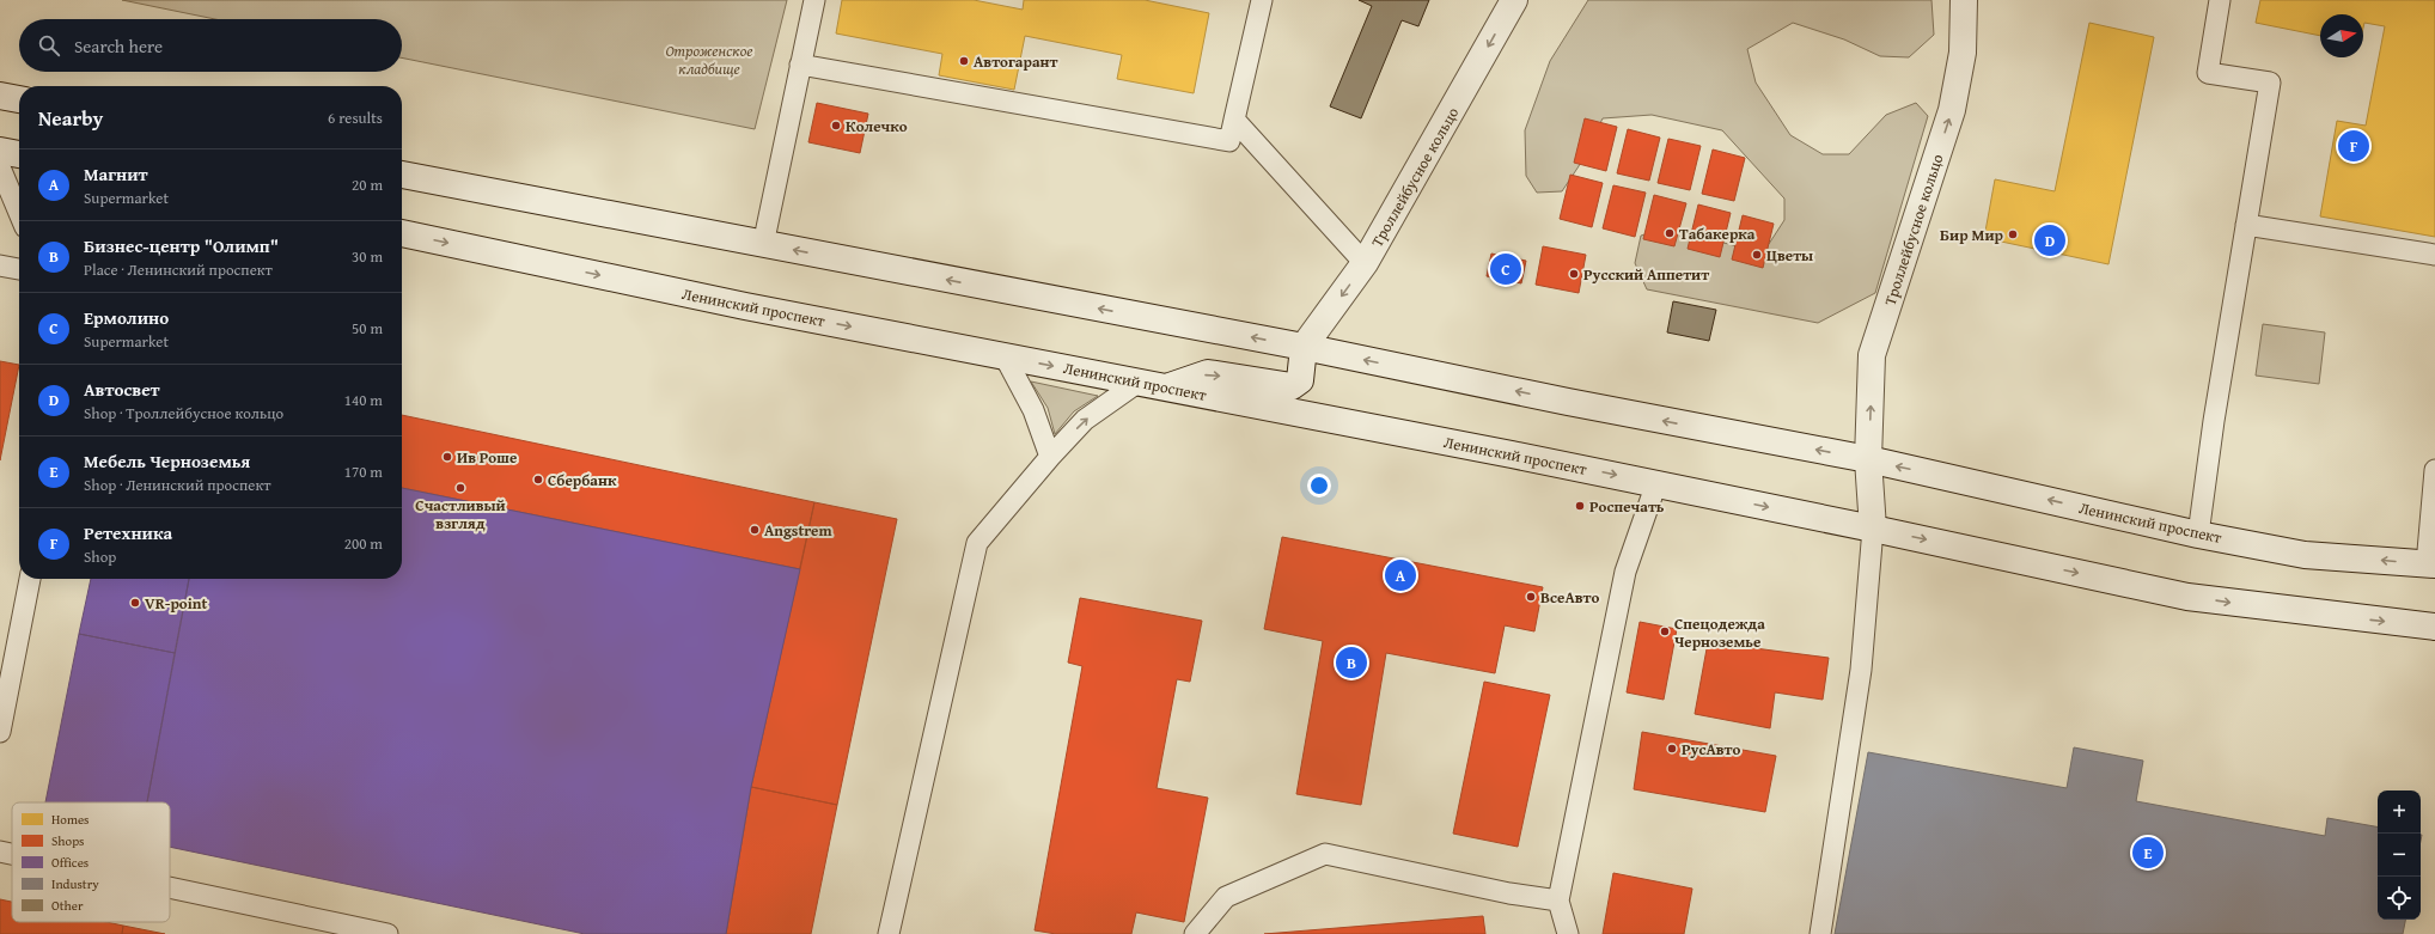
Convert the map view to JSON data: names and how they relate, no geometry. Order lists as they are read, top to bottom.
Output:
{
  "streets": {
    "main road": ["Троллейбусное кольцо", "Ленинский проспект"]
  },
  "crossings": [
    ["Троллейбусное кольцо", "Ленинский проспект"]
  ],
  "parks": ["Отроженское кладбище"],
  "places": [
    "Автогарант",
    "Колечко",
    "Табакерка",
    "Бир Мир",
    "Цветы",
    "Русский Аппетит",
    "Ив Роше",
    "Сбербанк",
    "Счастливый взгляд",
    "Роспечать",
    "Angstrem",
    "ВсеАвто",
    "VR-point",
    "Спецодежда Черноземье",
    "РусАвто"
  ],
  "legend": [
    "Homes",
    "Shops",
    "Offices",
    "Industry",
    "Other"
  ],
  "north": "right",
  "page": {
    "search": "Search here",
    "heading": ["Nearby", "6 results"],
    "pins": [
      "F",
      "D",
      "C",
      "A",
      "B",
      "E"
    ],
    "list": [
      {
        "mark": "A",
        "name": "Магнит",
        "note": "Supermarket",
        "value": "20 m"
      },
      {
        "mark": "B",
        "name": "Бизнес-центр \"Олимп\"",
        "note": "Place · Ленинский проспект",
        "value": "30 m"
      },
      {
        "mark": "C",
        "name": "Ермолино",
        "note": "Supermarket",
        "value": "50 m"
      },
      {
        "mark": "D",
        "name": "Автосвет",
        "note": "Shop · Троллейбусное кольцо",
        "value": "140 m"
      },
      {
        "mark": "E",
        "name": "Мебель Черноземья",
        "note": "Shop · Ленинский проспект",
        "value": "170 m"
      },
      {
        "mark": "F",
        "name": "Ретехника",
        "note": "Shop",
        "value": "200 m"
      }
    ],
    "map_buttons": ["+", "−"]
  }
}
